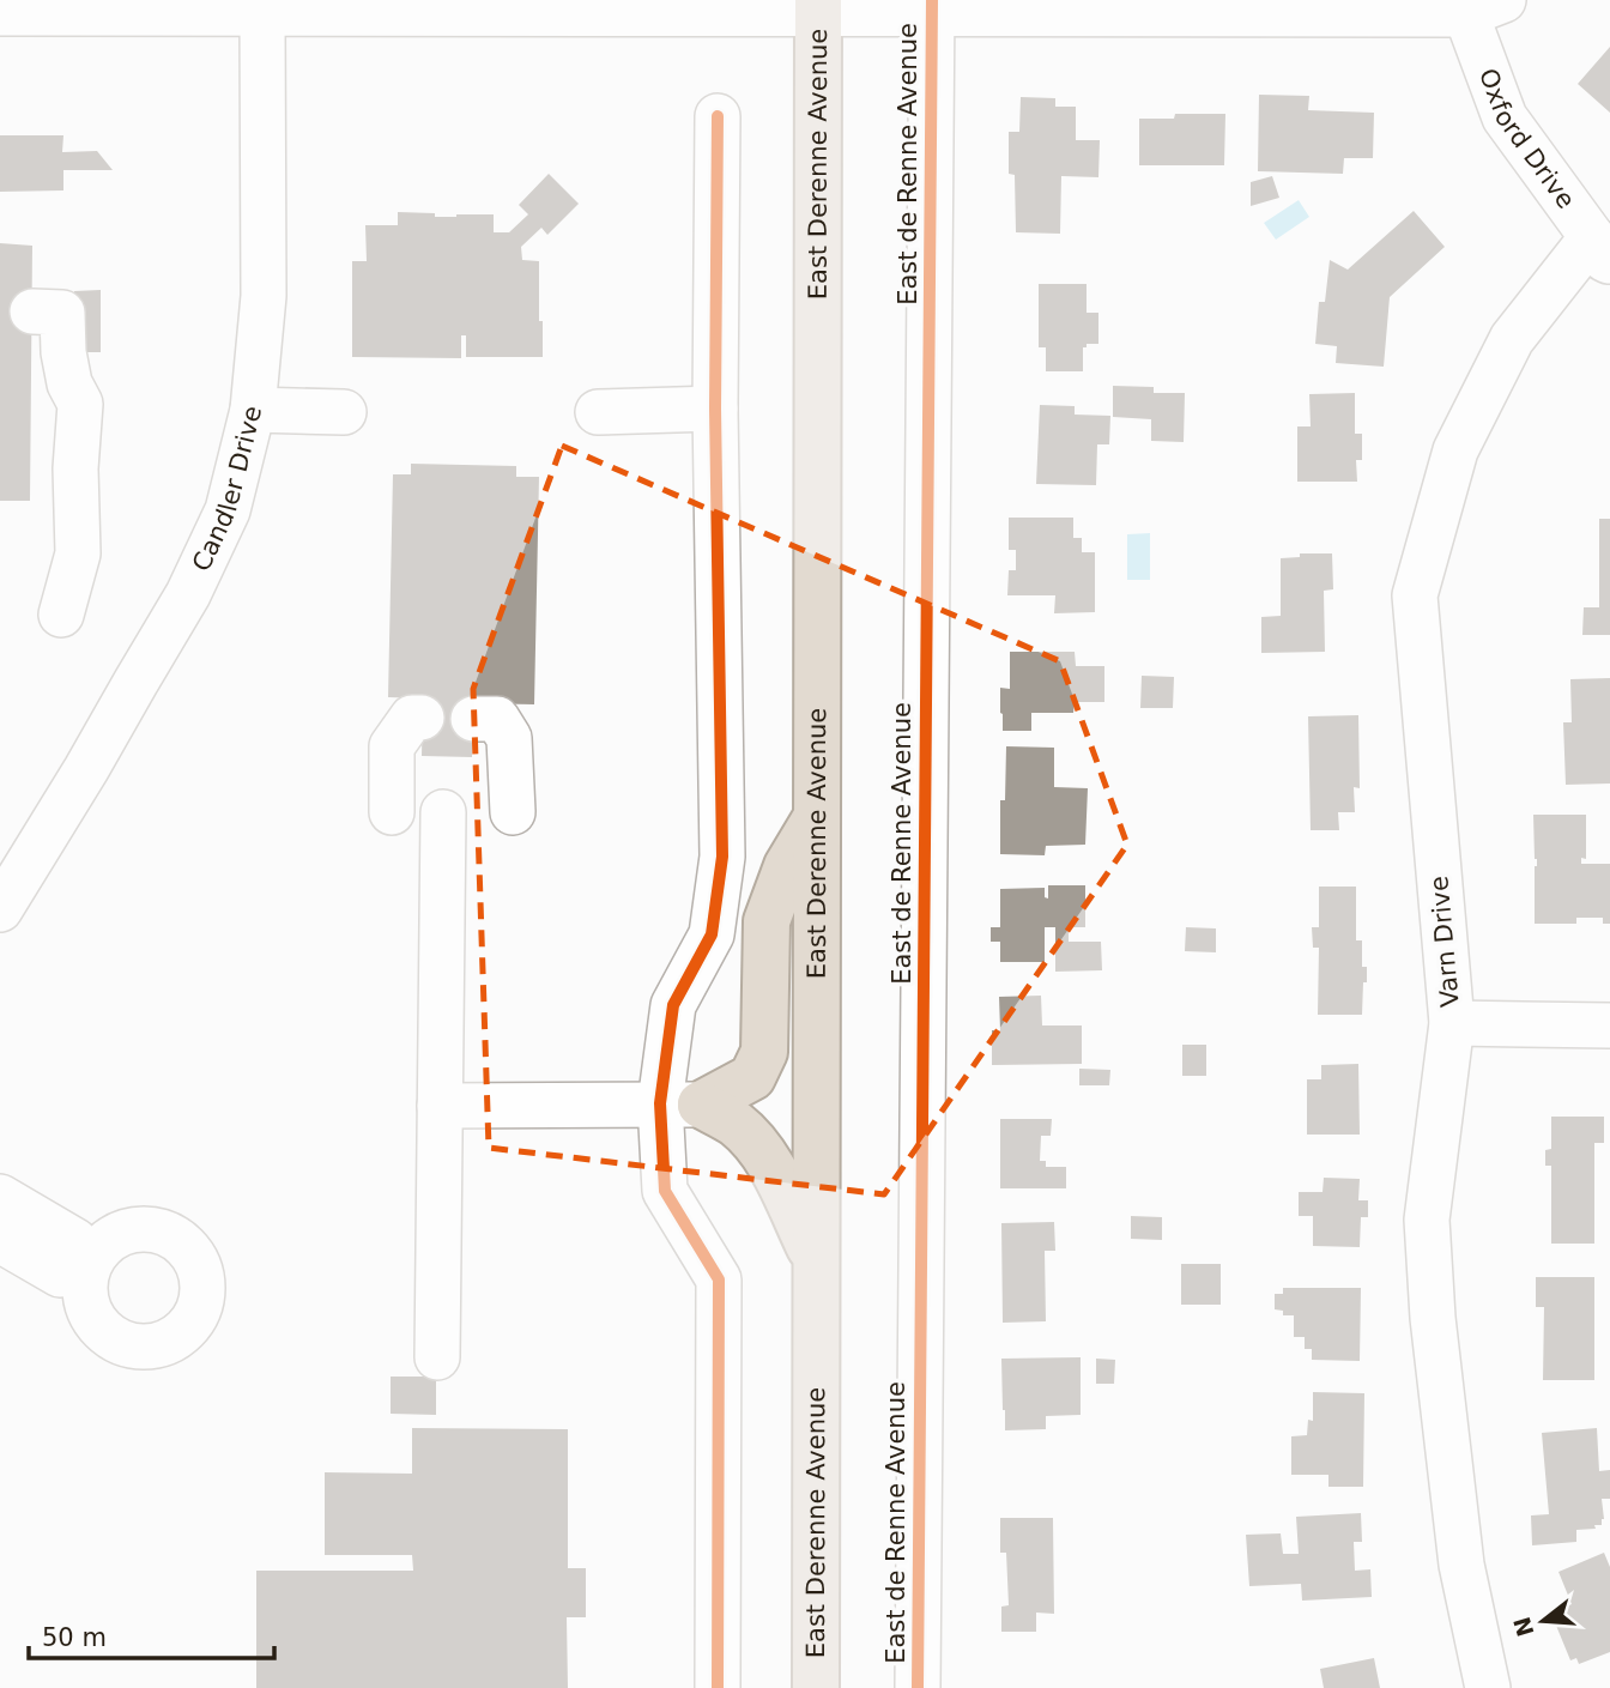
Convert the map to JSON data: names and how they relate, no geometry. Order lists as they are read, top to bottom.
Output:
{
  "streets": {
    "highway": ["East Derenne Avenue"],
    "street": [
      "Oxford Drive",
      "East de Renne Avenue",
      "Candler Drive",
      "Varn Drive"
    ]
  },
  "crossings": [
    ["Oxford Drive", "Varn Drive"]
  ],
  "scale_bar": "50 m",
  "north": "left"
}
